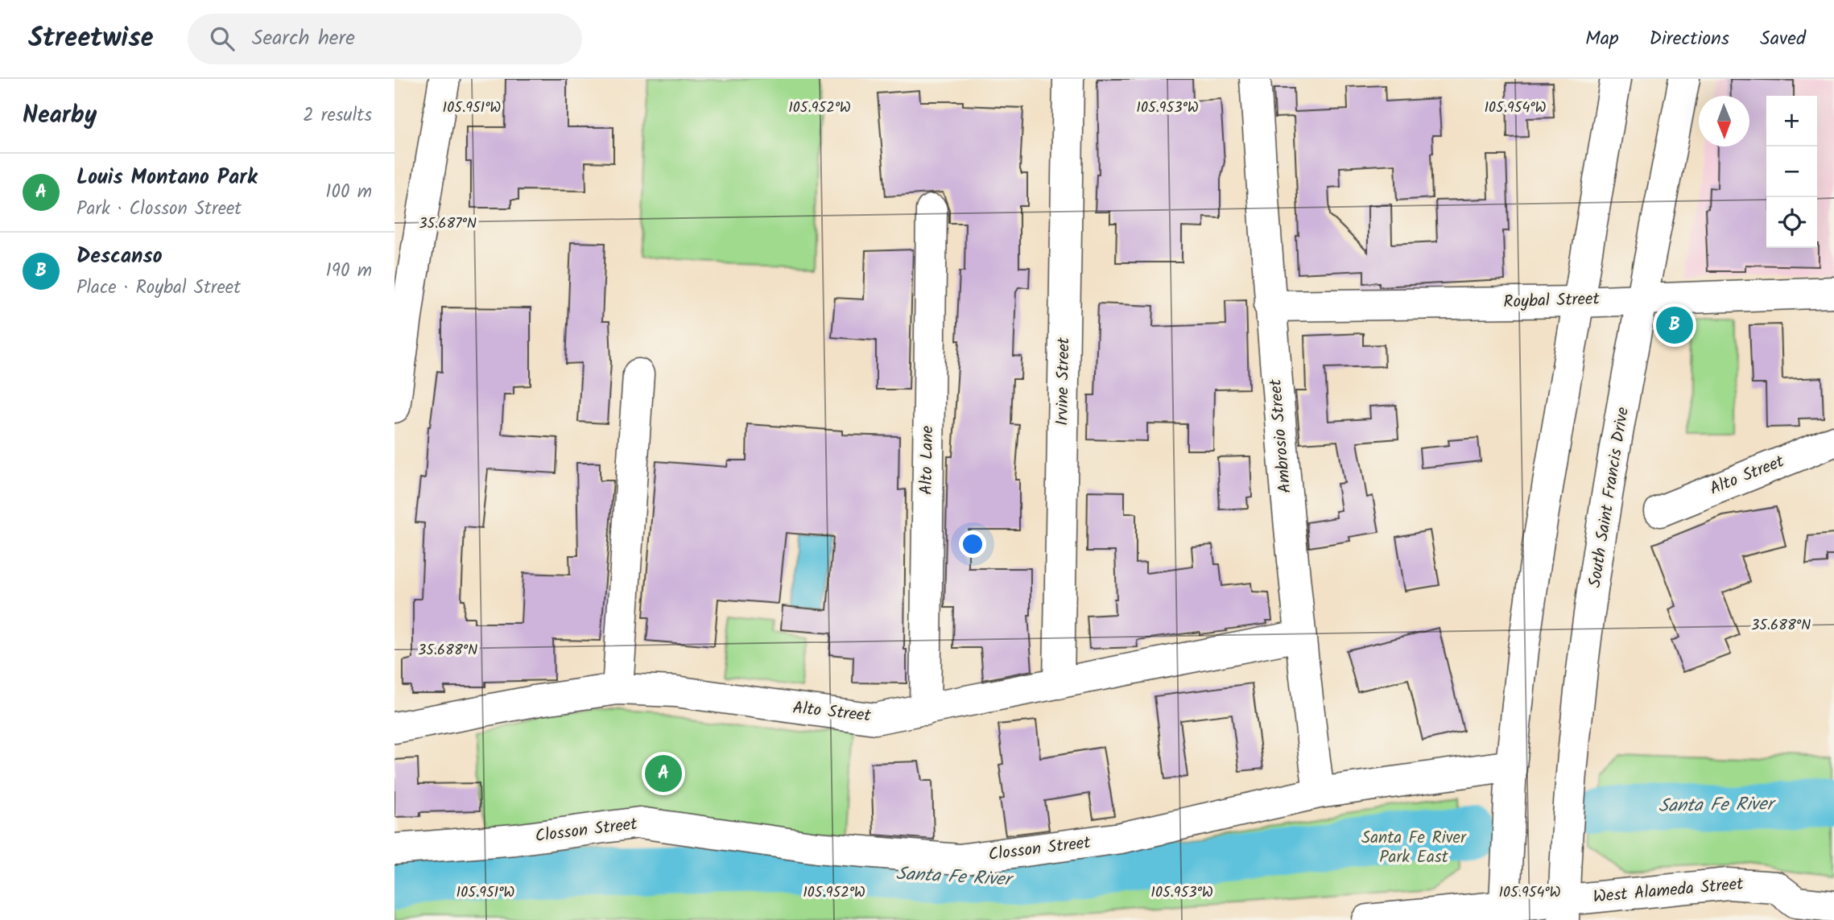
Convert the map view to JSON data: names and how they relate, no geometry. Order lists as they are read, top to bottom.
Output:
{
  "streets": {
    "main road": [
      "Roybal Street",
      "Irvine Street",
      "Ambrosio Street",
      "Alto Lane",
      "Alto Street",
      "South Saint Francis Drive",
      "Closson Street",
      "West Alameda Street"
    ]
  },
  "crossings": [
    ["Roybal Street", "Ambrosio Street"],
    ["Roybal Street", "South Saint Francis Drive"],
    ["Irvine Street", "Alto Street"],
    ["Ambrosio Street", "Alto Street"],
    ["Ambrosio Street", "Closson Street"],
    ["Alto Lane", "Alto Street"],
    ["South Saint Francis Drive", "West Alameda Street"]
  ],
  "water": ["Santa Fe River"],
  "parks": ["Santa Fe River Park East"],
  "north": "bottom",
  "page": {
    "header": "Streetwise",
    "search": "Search here",
    "nav": ["Map", "Directions", "Saved"],
    "heading": ["Nearby", "2 results"],
    "map_buttons": ["+", "−"],
    "list": [
      {
        "mark": "A",
        "name": "Louis Montano Park",
        "note": "Park · Closson Street",
        "value": "100 m"
      },
      {
        "mark": "B",
        "name": "Descanso",
        "note": "Place · Roybal Street",
        "value": "190 m"
      }
    ],
    "pins": ["B", "A"]
  },
  "coordinates": [
    "105.951°W",
    "105.952°W",
    "105.953°W",
    "105.954°W",
    "35.687°N",
    "35.688°N"
  ]
}
